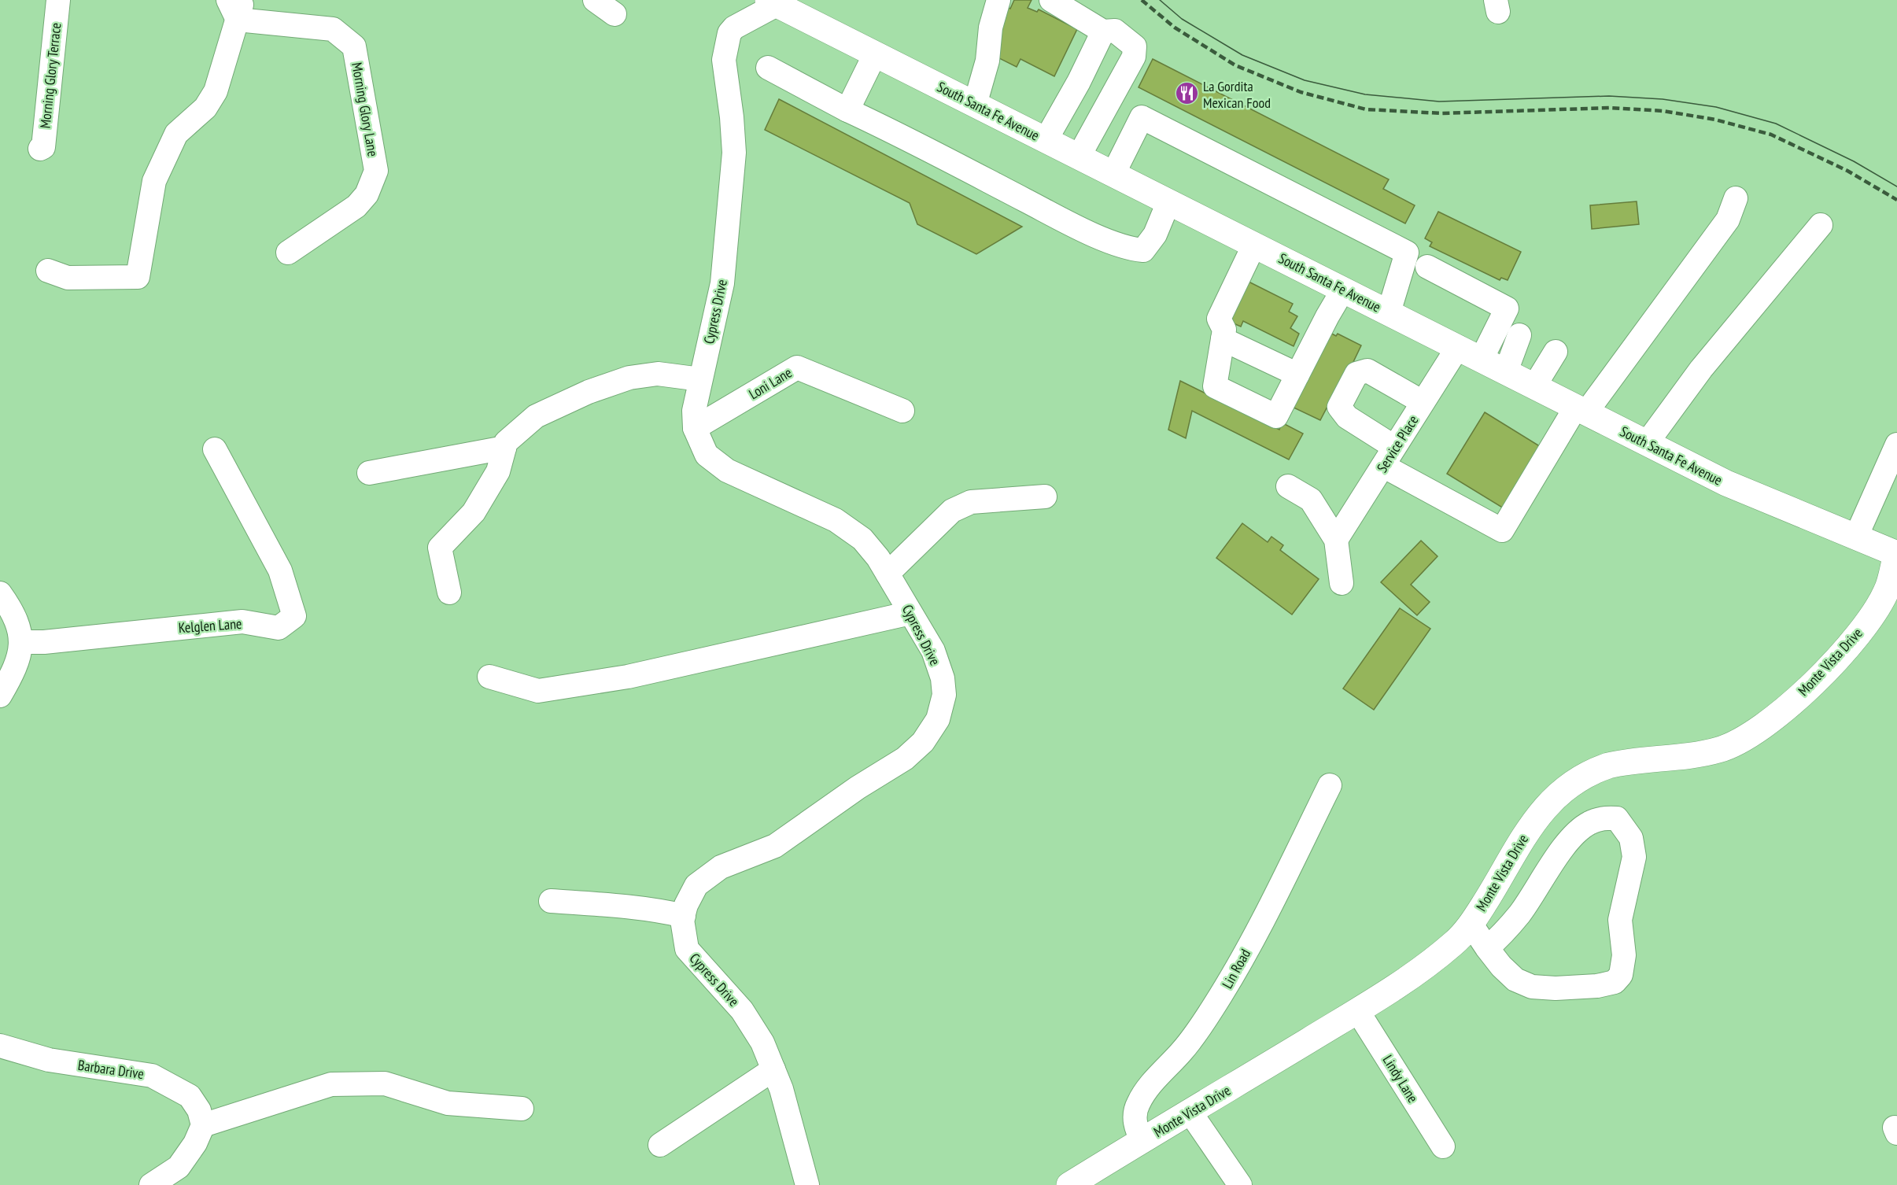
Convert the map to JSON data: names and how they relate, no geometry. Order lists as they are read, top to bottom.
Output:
{
  "streets": {
    "main road": ["South Santa Fe Avenue", "Monte Vista Drive"],
    "street": [
      "Morning Glory Terrace",
      "Morning Glory Lane",
      "Cypress Drive",
      "Loni Lane",
      "Service Place",
      "Kelglen Lane",
      "Lin Road",
      "Barbara Drive",
      "Lindy Lane"
    ]
  },
  "crossings": [
    ["South Santa Fe Avenue", "Cypress Drive"],
    ["South Santa Fe Avenue", "Service Place"],
    ["South Santa Fe Avenue", "Monte Vista Drive"],
    ["Cypress Drive", "Loni Lane"],
    ["Monte Vista Drive", "Lin Road"],
    ["Monte Vista Drive", "Lindy Lane"]
  ],
  "places": {
    "restaurant": ["La Gordita Mexican Food"]
  }
}
